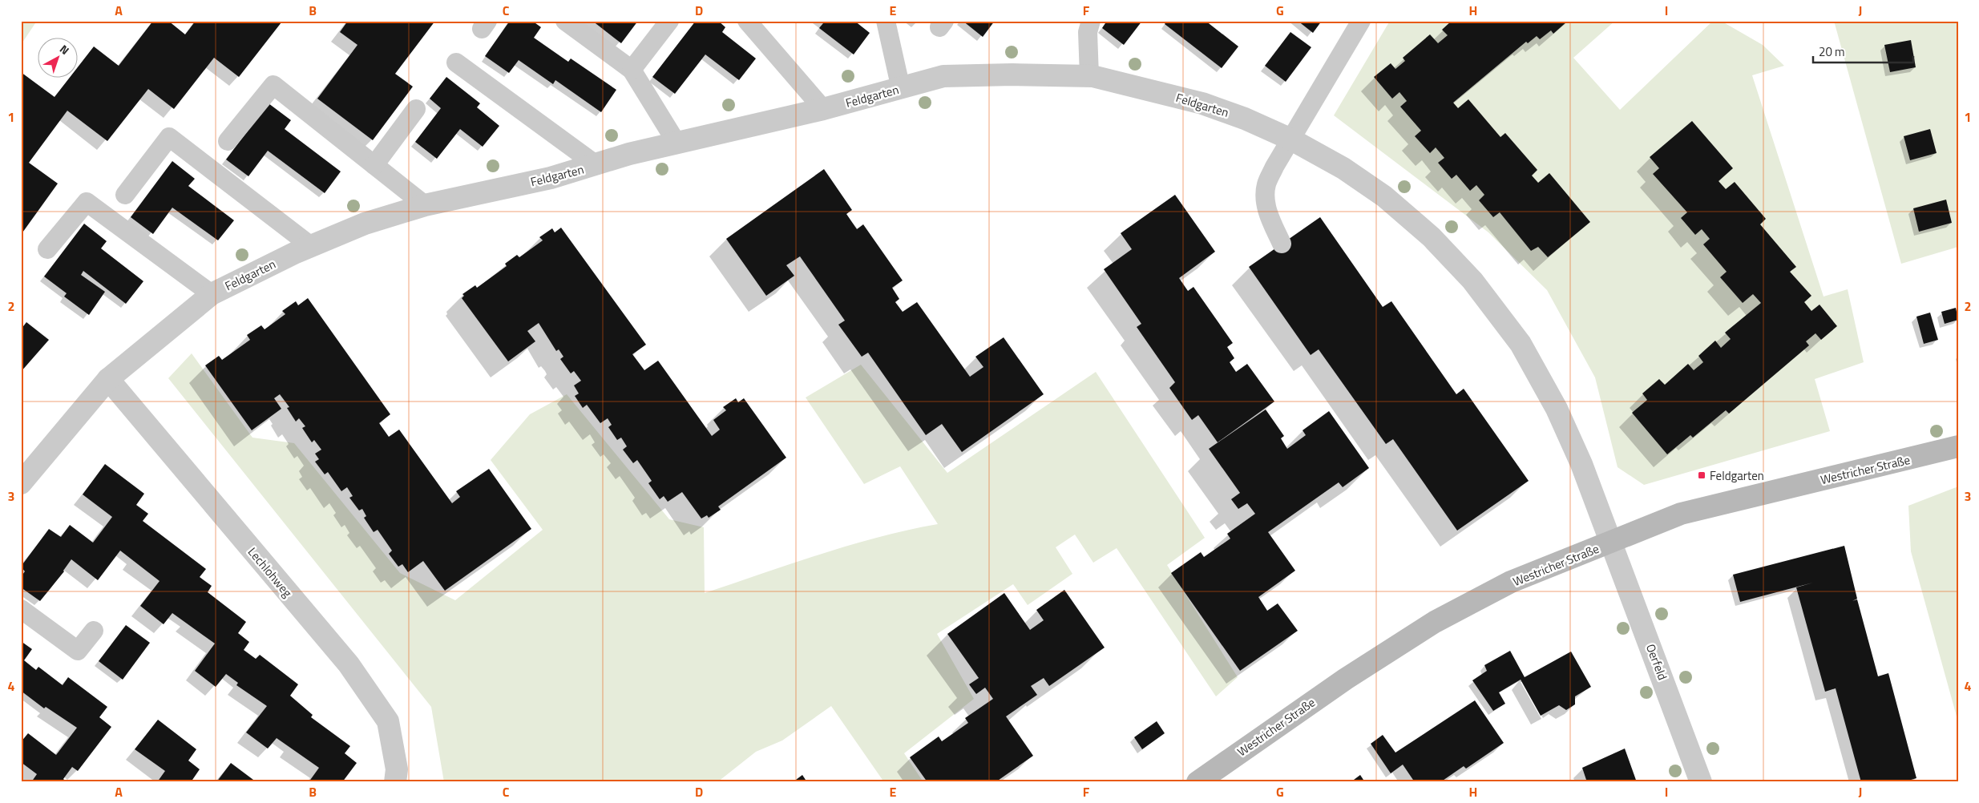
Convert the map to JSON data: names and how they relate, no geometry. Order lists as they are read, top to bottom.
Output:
{
  "streets": {
    "street": [
      "Feldgarten",
      "Westricher Straße",
      "Lechlohweg",
      "Oerfeld"
    ]
  },
  "crossings": [
    ["Feldgarten", "Westricher Straße"],
    ["Feldgarten", "Lechlohweg"],
    ["Feldgarten", "Oerfeld"],
    ["Westricher Straße", "Oerfeld"]
  ],
  "places": {
    "transit": ["Feldgarten"]
  },
  "scale_bar": "20 m",
  "north": "top right",
  "grid": {
    "columns": [
      "A",
      "B",
      "C",
      "D",
      "E",
      "F",
      "G",
      "H",
      "I",
      "J"
    ],
    "rows": [
      "1",
      "2",
      "3",
      "4"
    ]
  }
}
